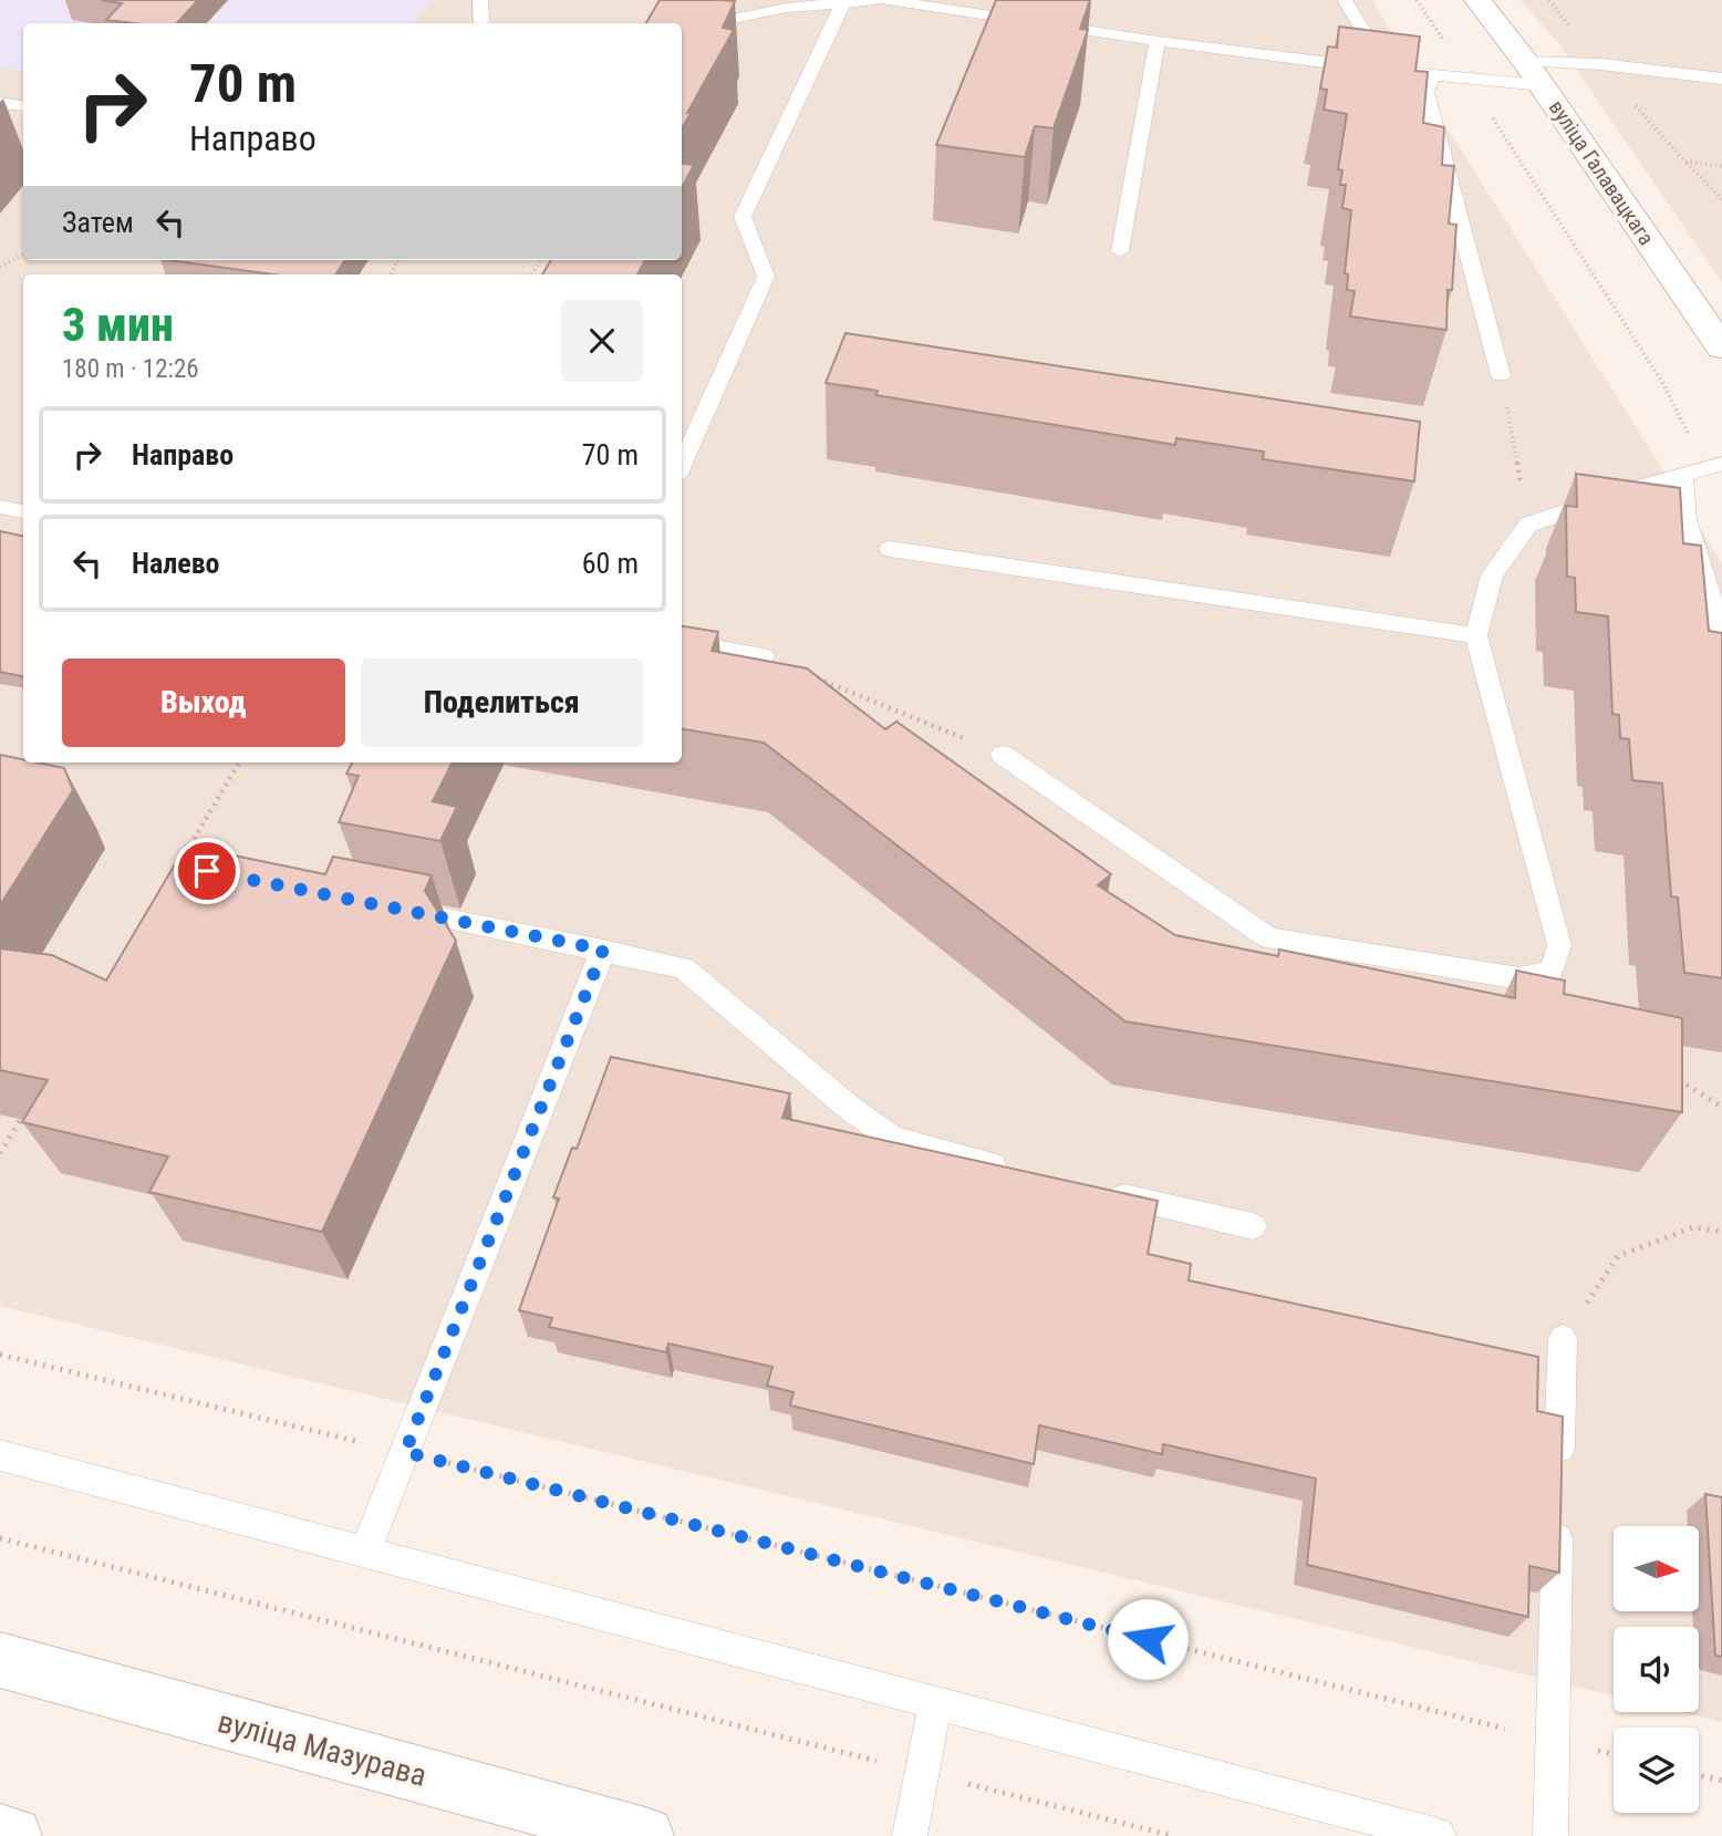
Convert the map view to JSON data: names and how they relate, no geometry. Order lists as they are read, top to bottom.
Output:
{
  "streets": {
    "street": ["вуліца Галавацкага", "вуліца Мазурава"]
  },
  "north": "right",
  "page": {
    "turn": ["70 m", "Направо"],
    "then": "Затем",
    "heading": ["3 мин", "180 m · 12:26"],
    "list": [
      {
        "name": "Направо",
        "value": "70 m"
      },
      {
        "name": "Налево",
        "value": "60 m"
      }
    ],
    "buttons": ["Выход", "Поделиться"]
  }
}
